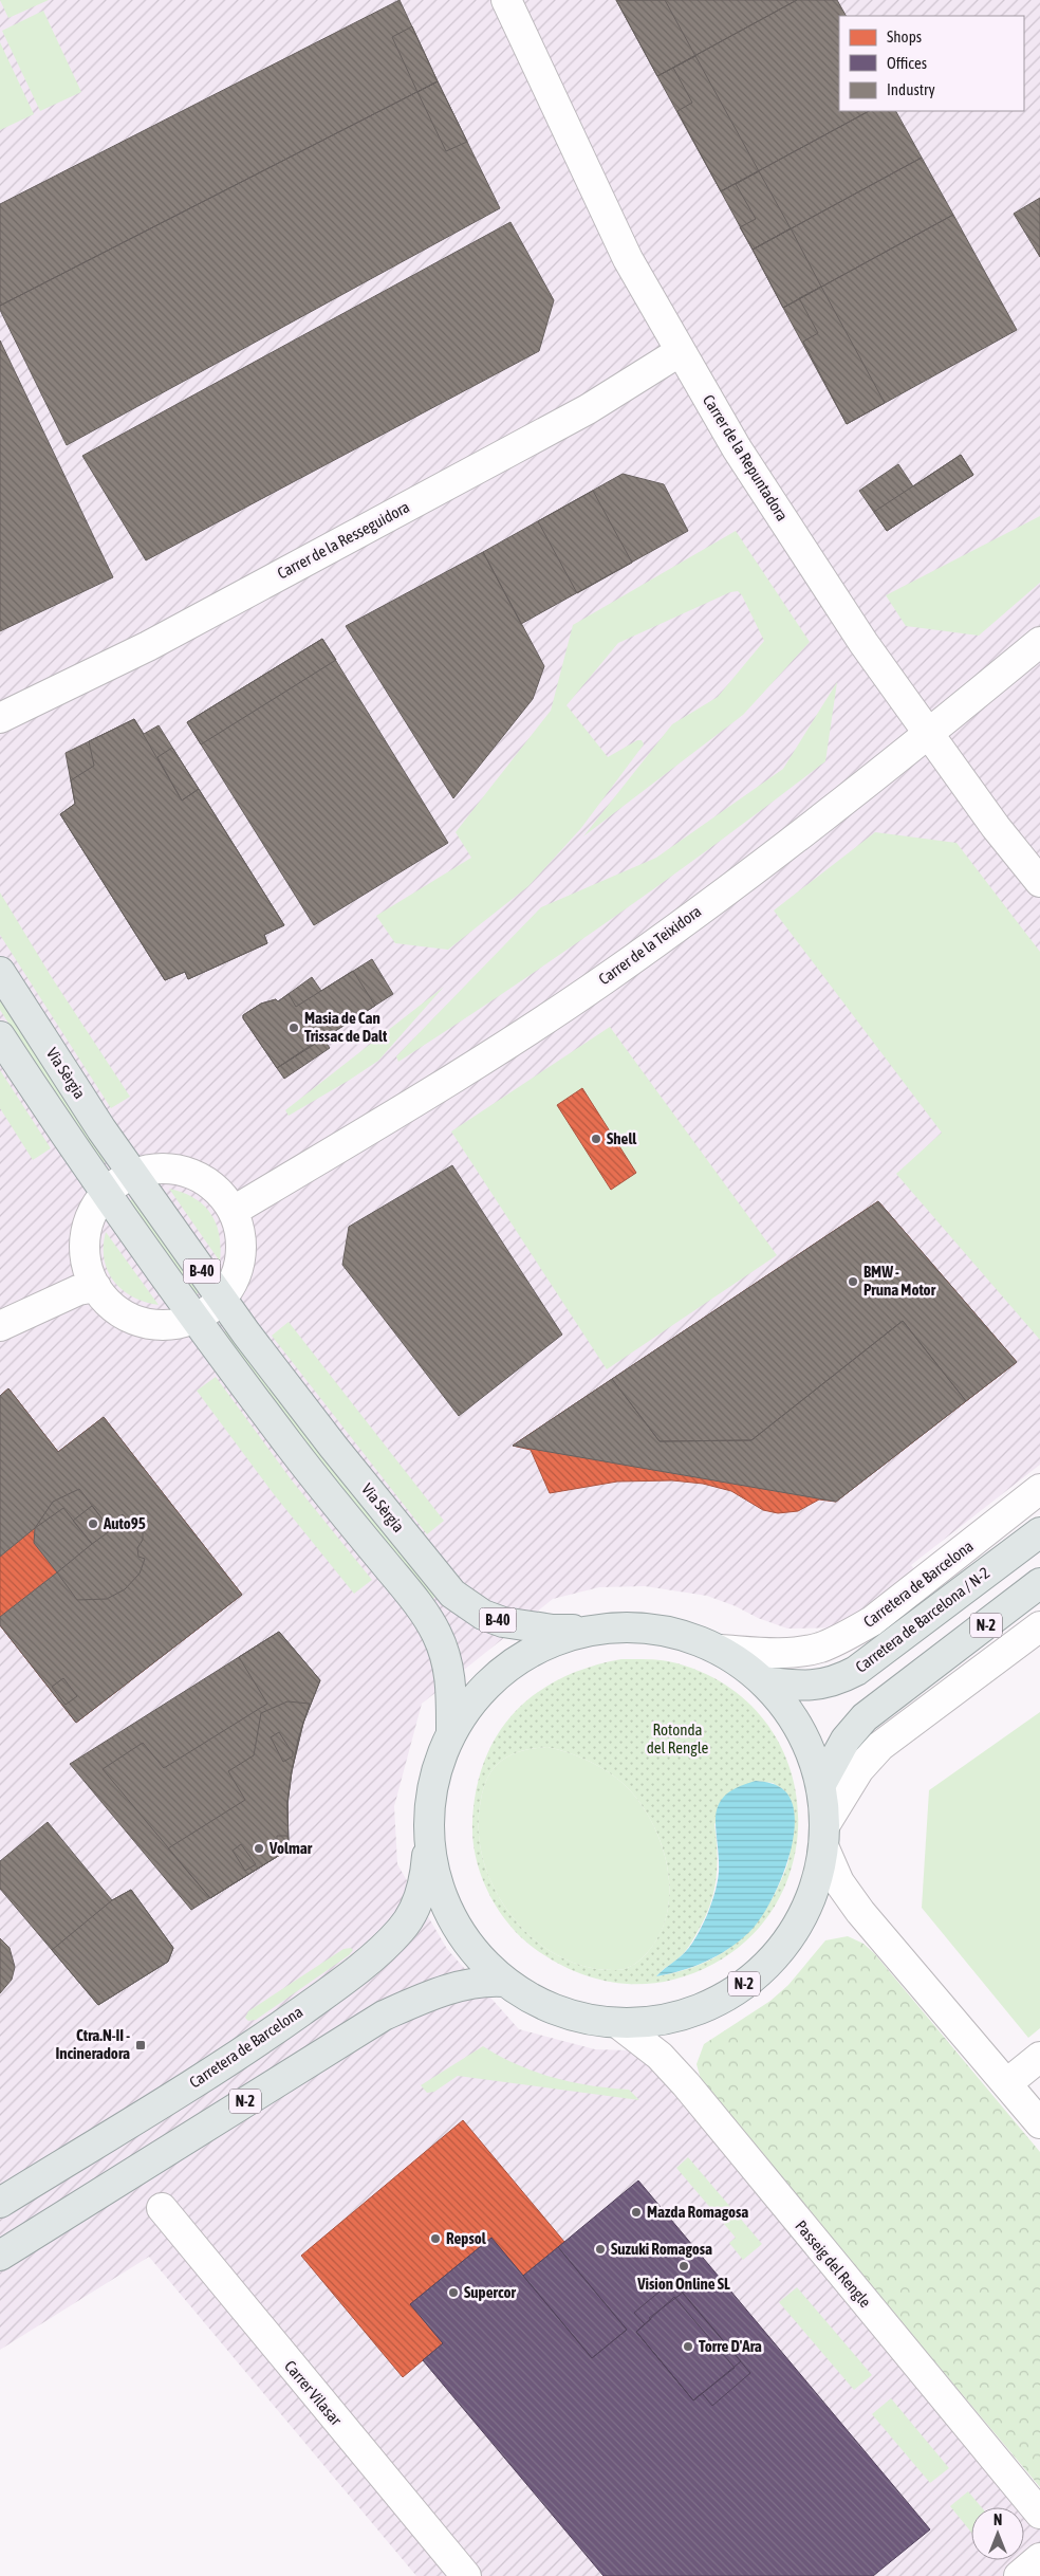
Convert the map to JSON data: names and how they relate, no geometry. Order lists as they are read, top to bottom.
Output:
{
  "streets": {
    "main road": [
      "Via Sèrgia",
      "B-40",
      "Carretera de Barcelona",
      "Carretera de Barcelona / N-2",
      "N-2"
    ],
    "street": [
      "Carrer de la Repuntadora",
      "Carrer de la Resseguidora",
      "Carrer de la Teixidora",
      "Passeig del Rengle",
      "Carrer Vilasar"
    ]
  },
  "crossings": [
    ["Carrer de la Repuntadora", "Carrer de la Resseguidora"],
    ["Carrer de la Repuntadora", "Carrer de la Teixidora"],
    ["Via Sèrgia", "N-2"],
    ["B-40", "N-2"],
    ["Carretera de Barcelona", "N-2"],
    ["Carretera de Barcelona / N-2", "N-2"],
    ["N-2", "Passeig del Rengle"]
  ],
  "parks": ["Rotonda del Rengle"],
  "places": {
    "other": [
      "Masia de Can Trissac de Dalt",
      "Shell",
      "BMW - Pruna Motor",
      "Auto95",
      "Volmar",
      "Mazda Romagosa",
      "Repsol",
      "Suzuki Romagosa",
      "Vision Online SL",
      "Supercor",
      "Torre D'Ara"
    ],
    "transit": ["Ctra.N-II - Incineradora"]
  },
  "legend": ["Shops", "Offices", "Industry"],
  "north": "top"
}
